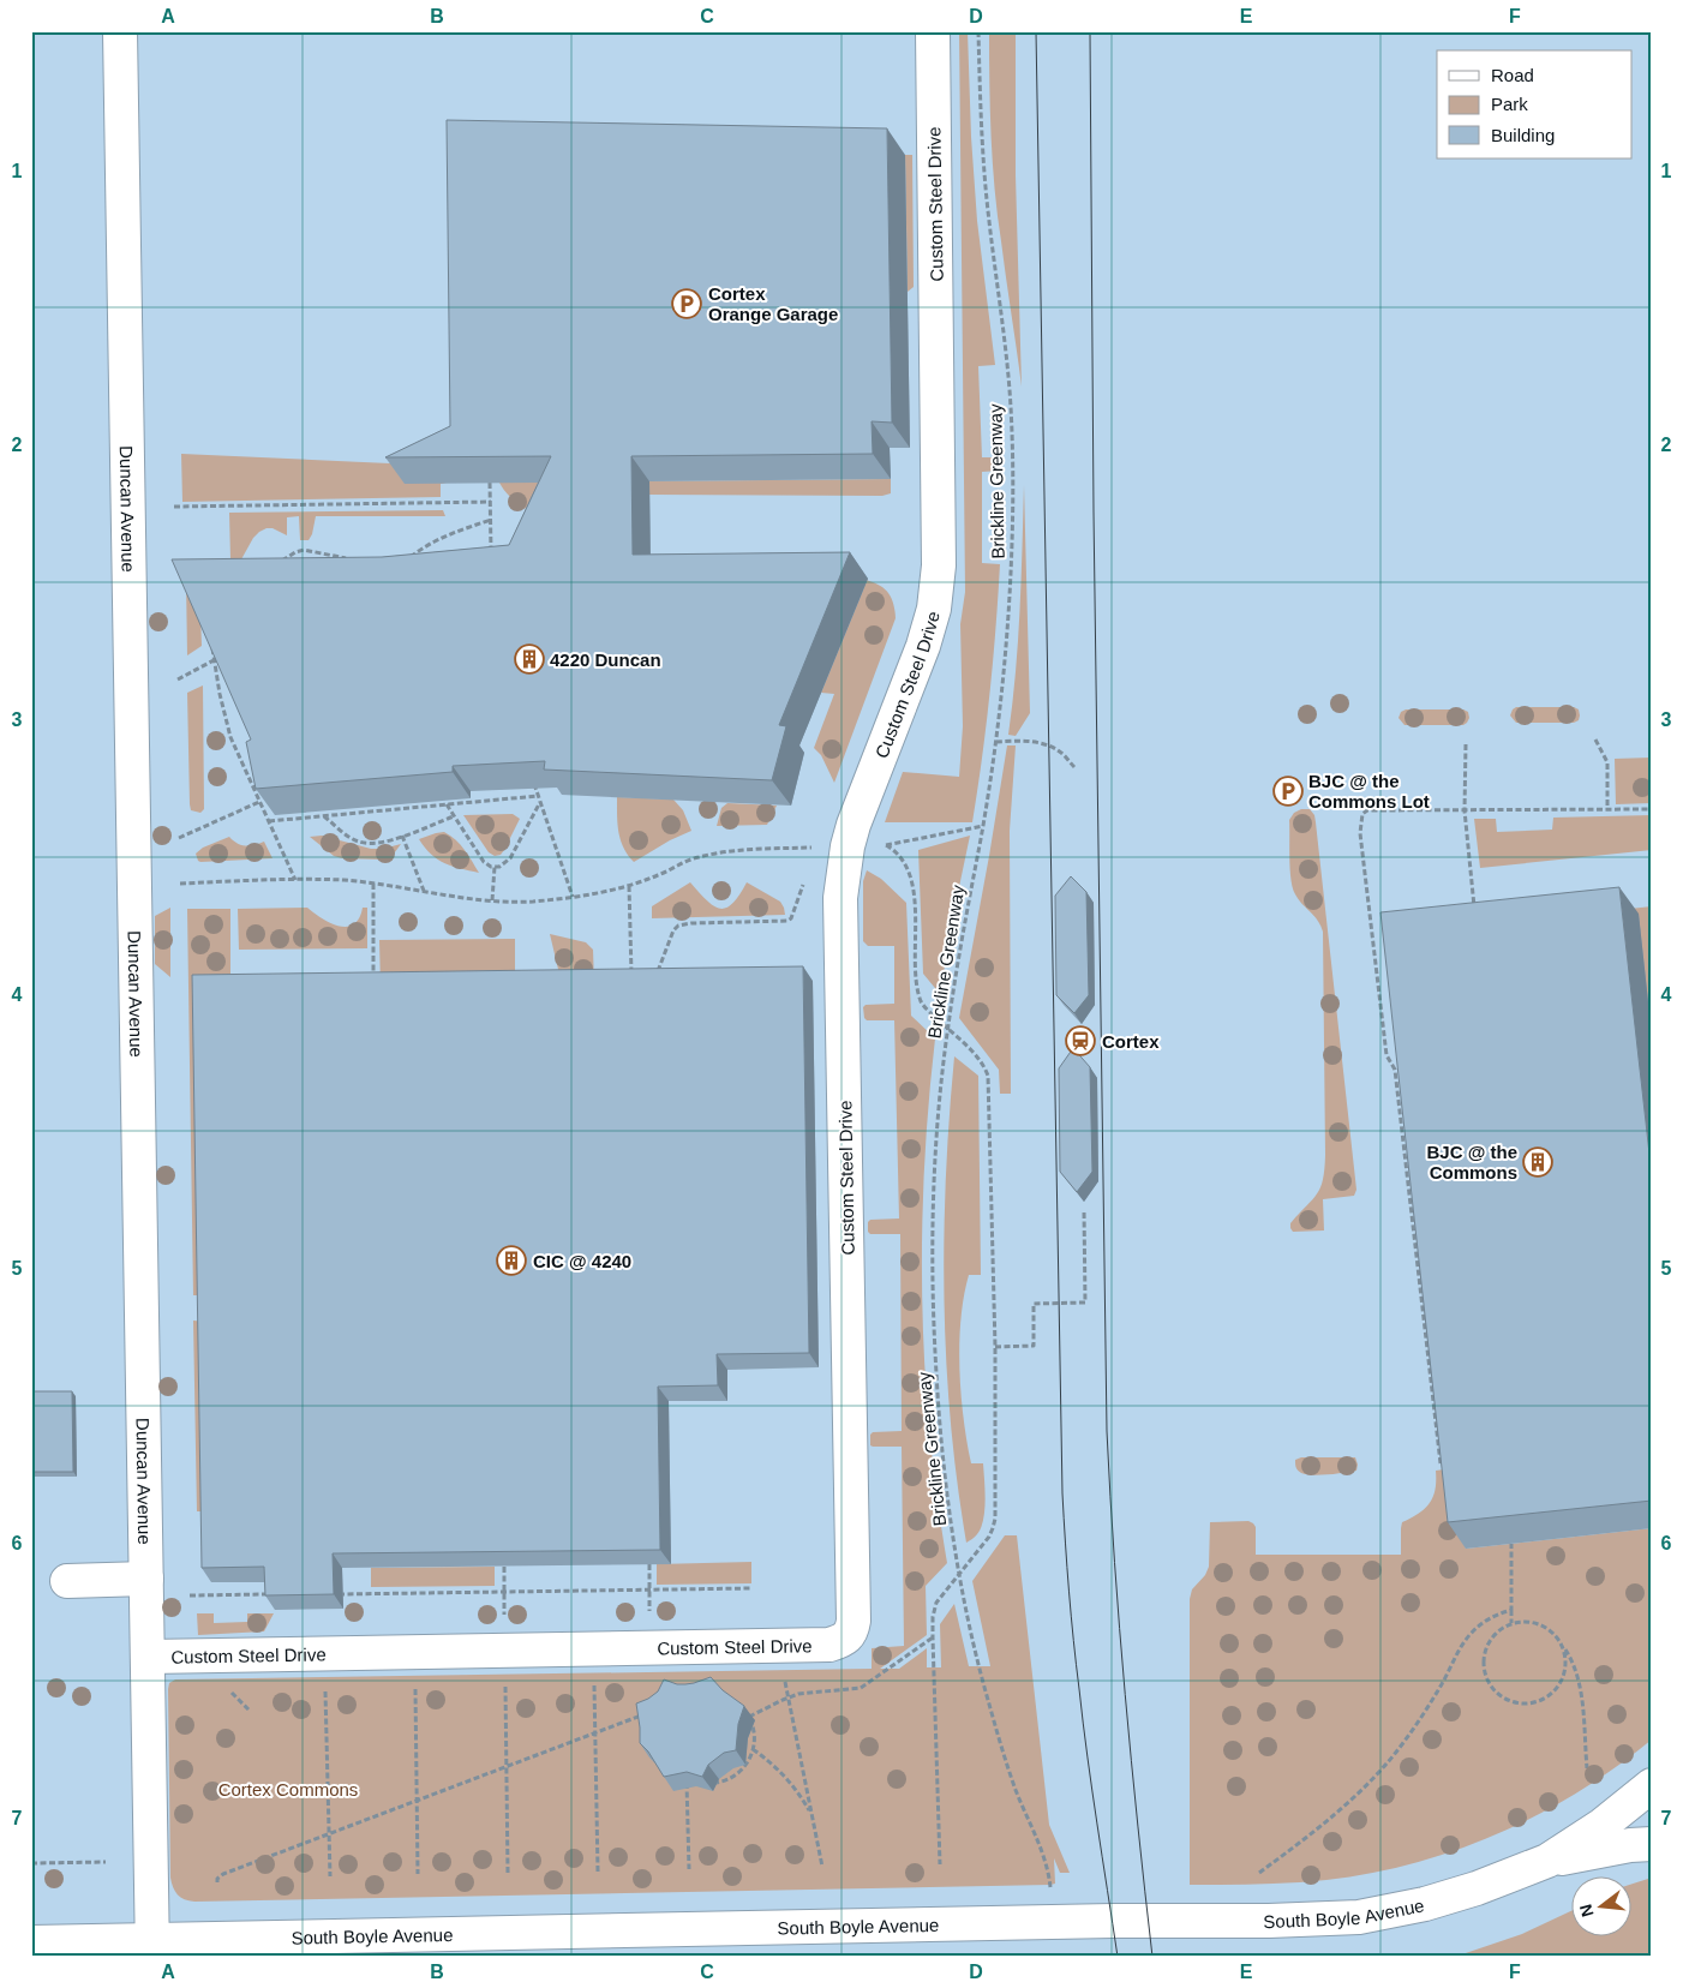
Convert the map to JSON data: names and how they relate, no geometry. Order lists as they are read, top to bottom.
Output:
{
  "streets": {
    "street": ["Custom Steel Drive", "Duncan Avenue", "South Boyle Avenue"],
    "path": ["Brickline Greenway"]
  },
  "crossings": [
    ["Custom Steel Drive", "Duncan Avenue"],
    ["Duncan Avenue", "South Boyle Avenue"]
  ],
  "parks": ["Cortex Commons"],
  "places": {
    "parking": ["Cortex Orange Garage", "BJC @ the Commons Lot"],
    "building": ["4220 Duncan", "BJC @ the Commons", "CIC @ 4240"],
    "station": ["Cortex"]
  },
  "legend": ["Road", "Park", "Building"],
  "north": "left",
  "grid": {
    "columns": [
      "A",
      "B",
      "C",
      "D",
      "E",
      "F"
    ],
    "rows": [
      "1",
      "2",
      "3",
      "4",
      "5",
      "6",
      "7"
    ]
  }
}
